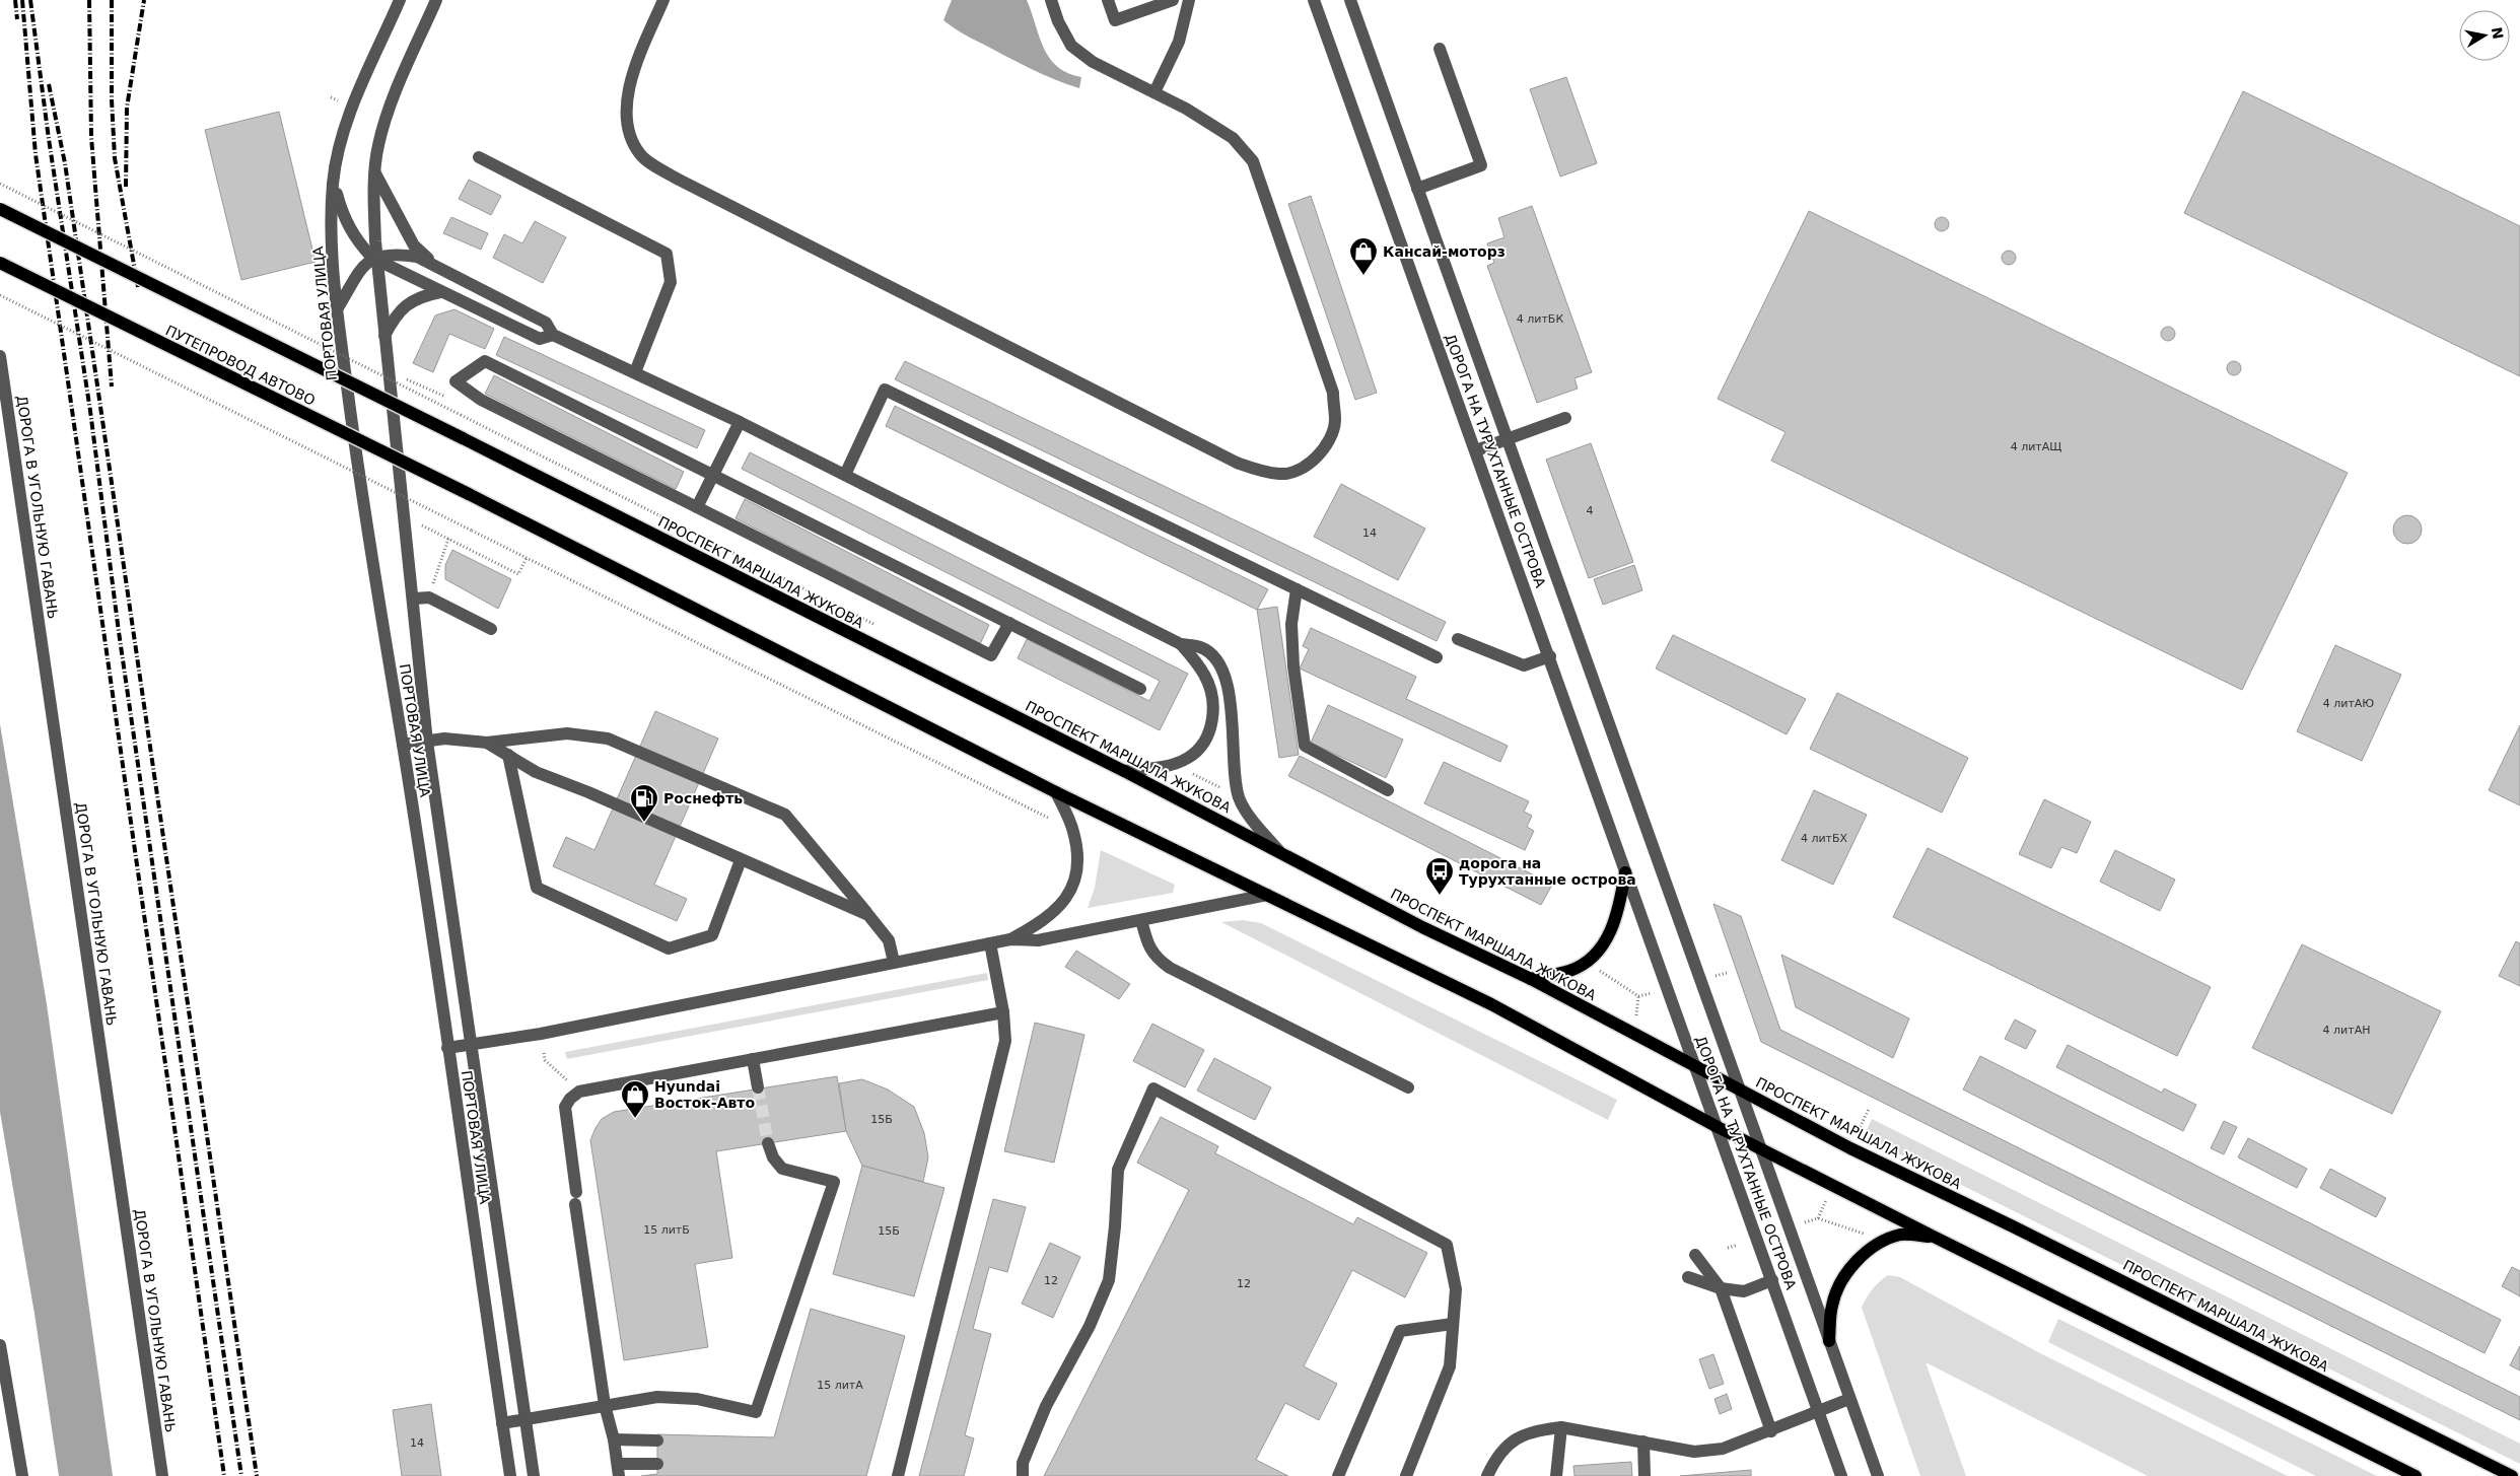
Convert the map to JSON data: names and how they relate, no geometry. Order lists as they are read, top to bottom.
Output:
{
  "streets": {
    "main road": ["ПУТЕПРОВОД АВТОВО", "ПРОСПЕКТ МАРШАЛА ЖУКОВА"],
    "street": ["ПОРТОВАЯ УЛИЦА", "ДОРОГА НА ТУРУХТАННЫЕ ОСТРОВА", "ДОРОГА В УГОЛЬНУЮ ГАВАНЬ"]
  },
  "crossings": [
    ["ДОРОГА НА ТУРУХТАННЫЕ ОСТРОВА", "ПРОСПЕКТ МАРШАЛА ЖУКОВА"]
  ],
  "places": {
    "shop": ["Кансай-моторз", "Hyundai Восток-Авто"],
    "fuel station": ["Роснефть"],
    "bus stop": ["дорога на Турухтанные острова"]
  },
  "house_numbers": [
    "4 литБК",
    "4 литАЩ",
    "4",
    "14",
    "4 литАЮ",
    "4 литБХ",
    "4 литАН",
    "15Б",
    "15 литБ",
    "15Б",
    "12",
    "12",
    "15 литА",
    "14"
  ],
  "north": "right"
}
